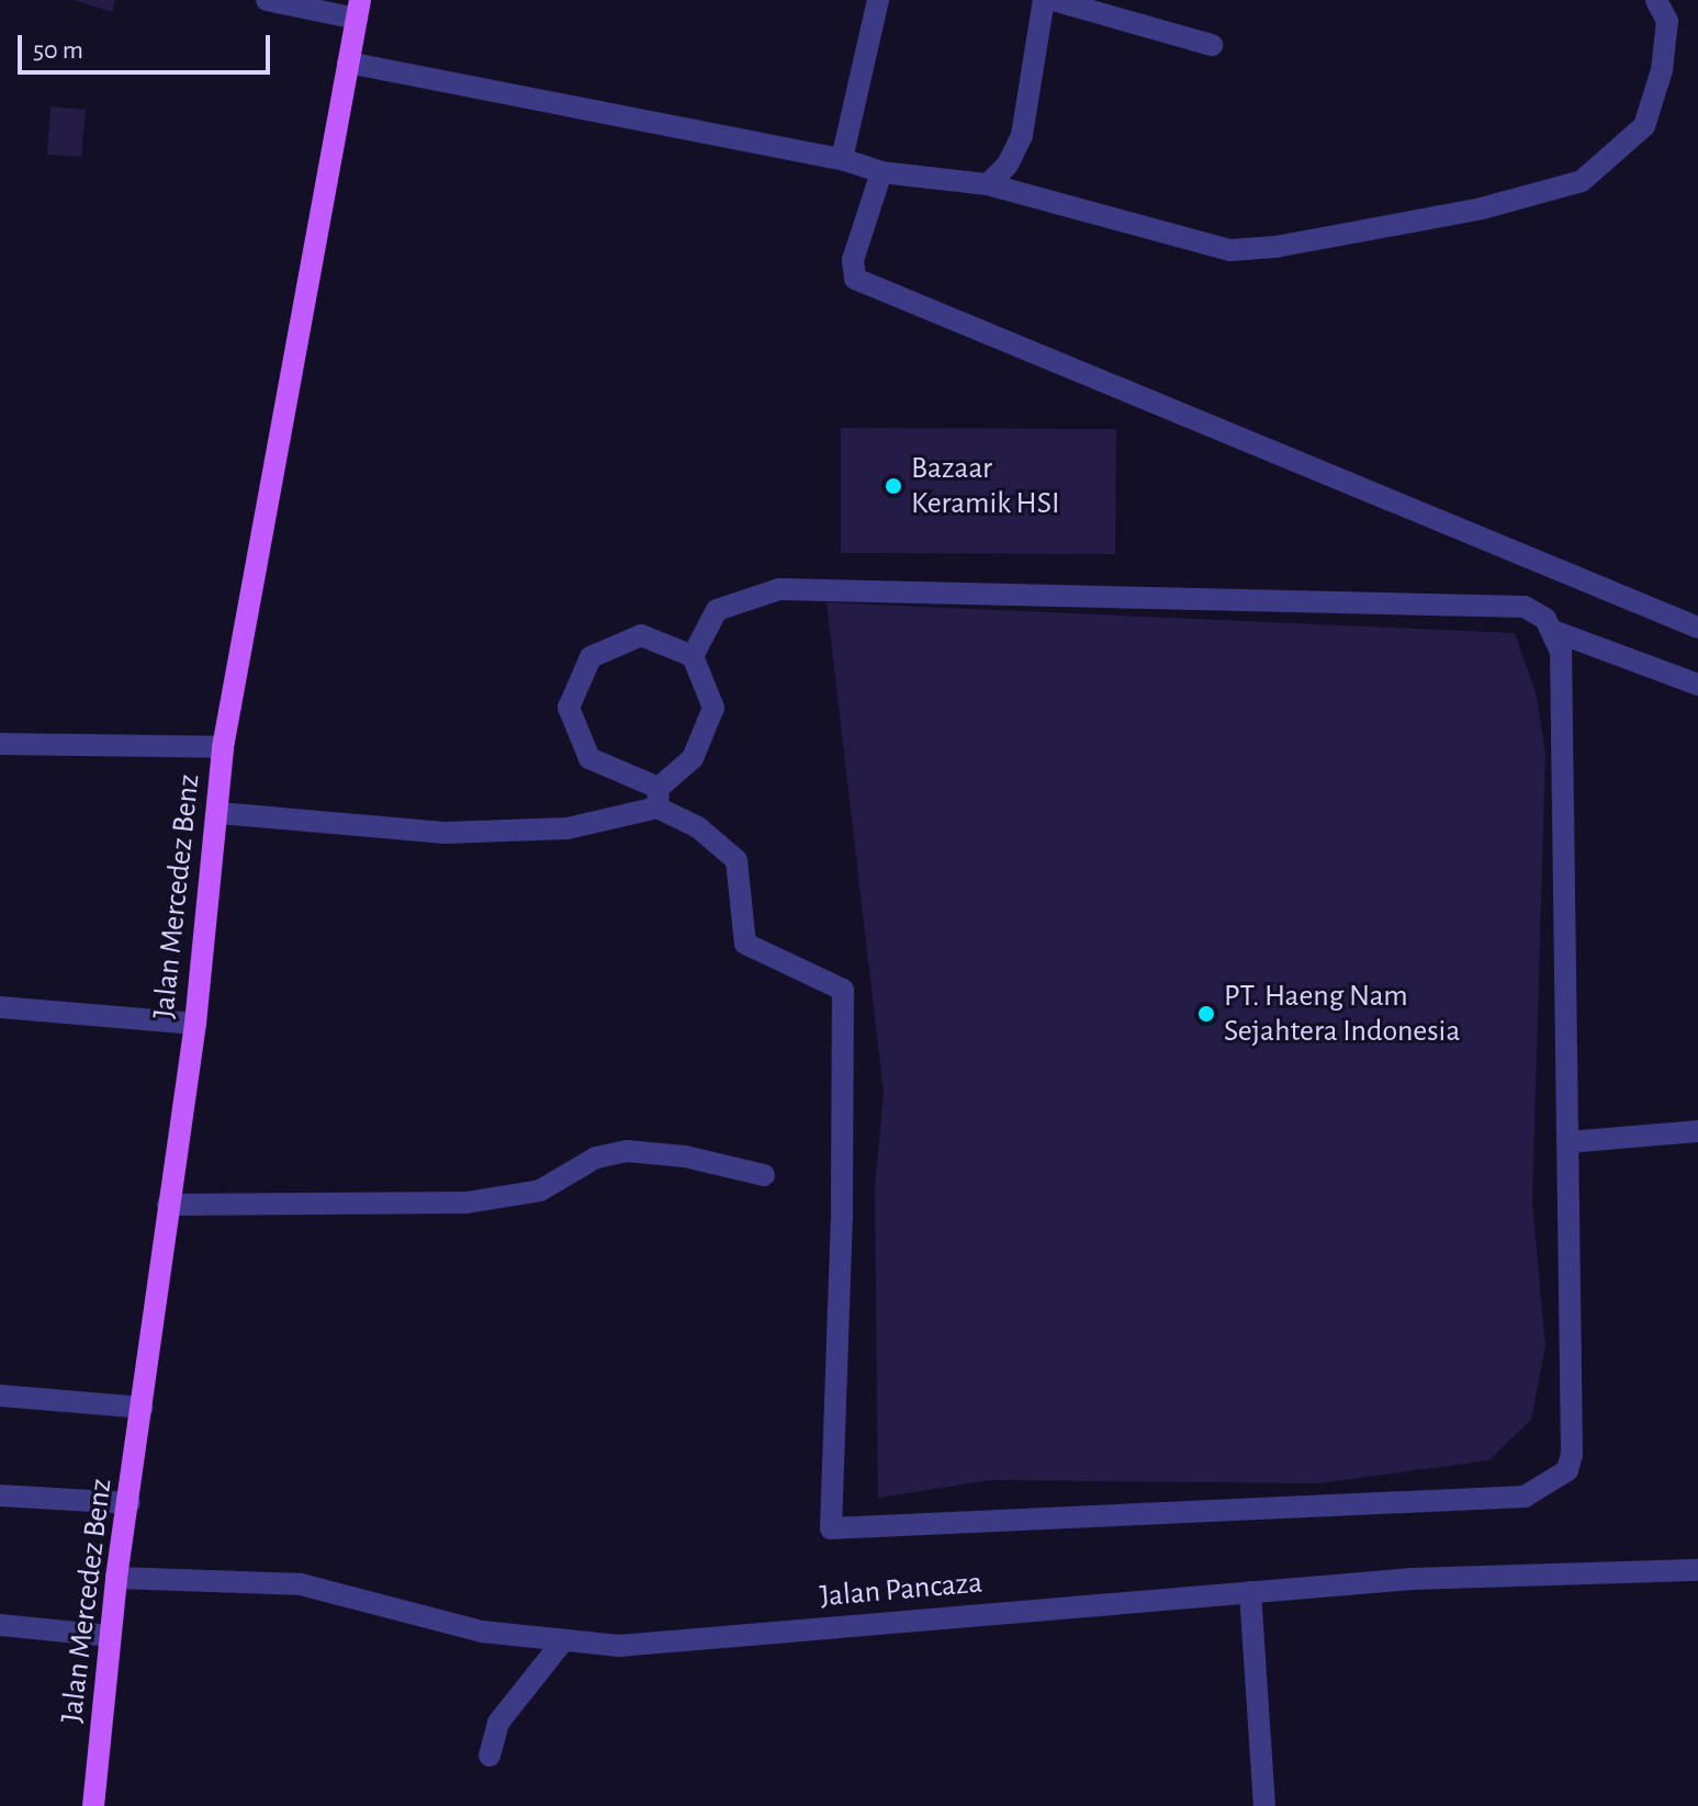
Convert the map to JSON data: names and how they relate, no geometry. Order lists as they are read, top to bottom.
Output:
{
  "streets": {
    "main road": ["Jalan Mercedez Benz"],
    "street": ["Jalan Pancaza"]
  },
  "crossings": [
    ["Jalan Mercedez Benz", "Jalan Pancaza"]
  ],
  "places": ["Bazaar Keramik HSI", "PT. Haeng Nam Sejahtera Indonesia"],
  "scale_bar": "50 m"
}
